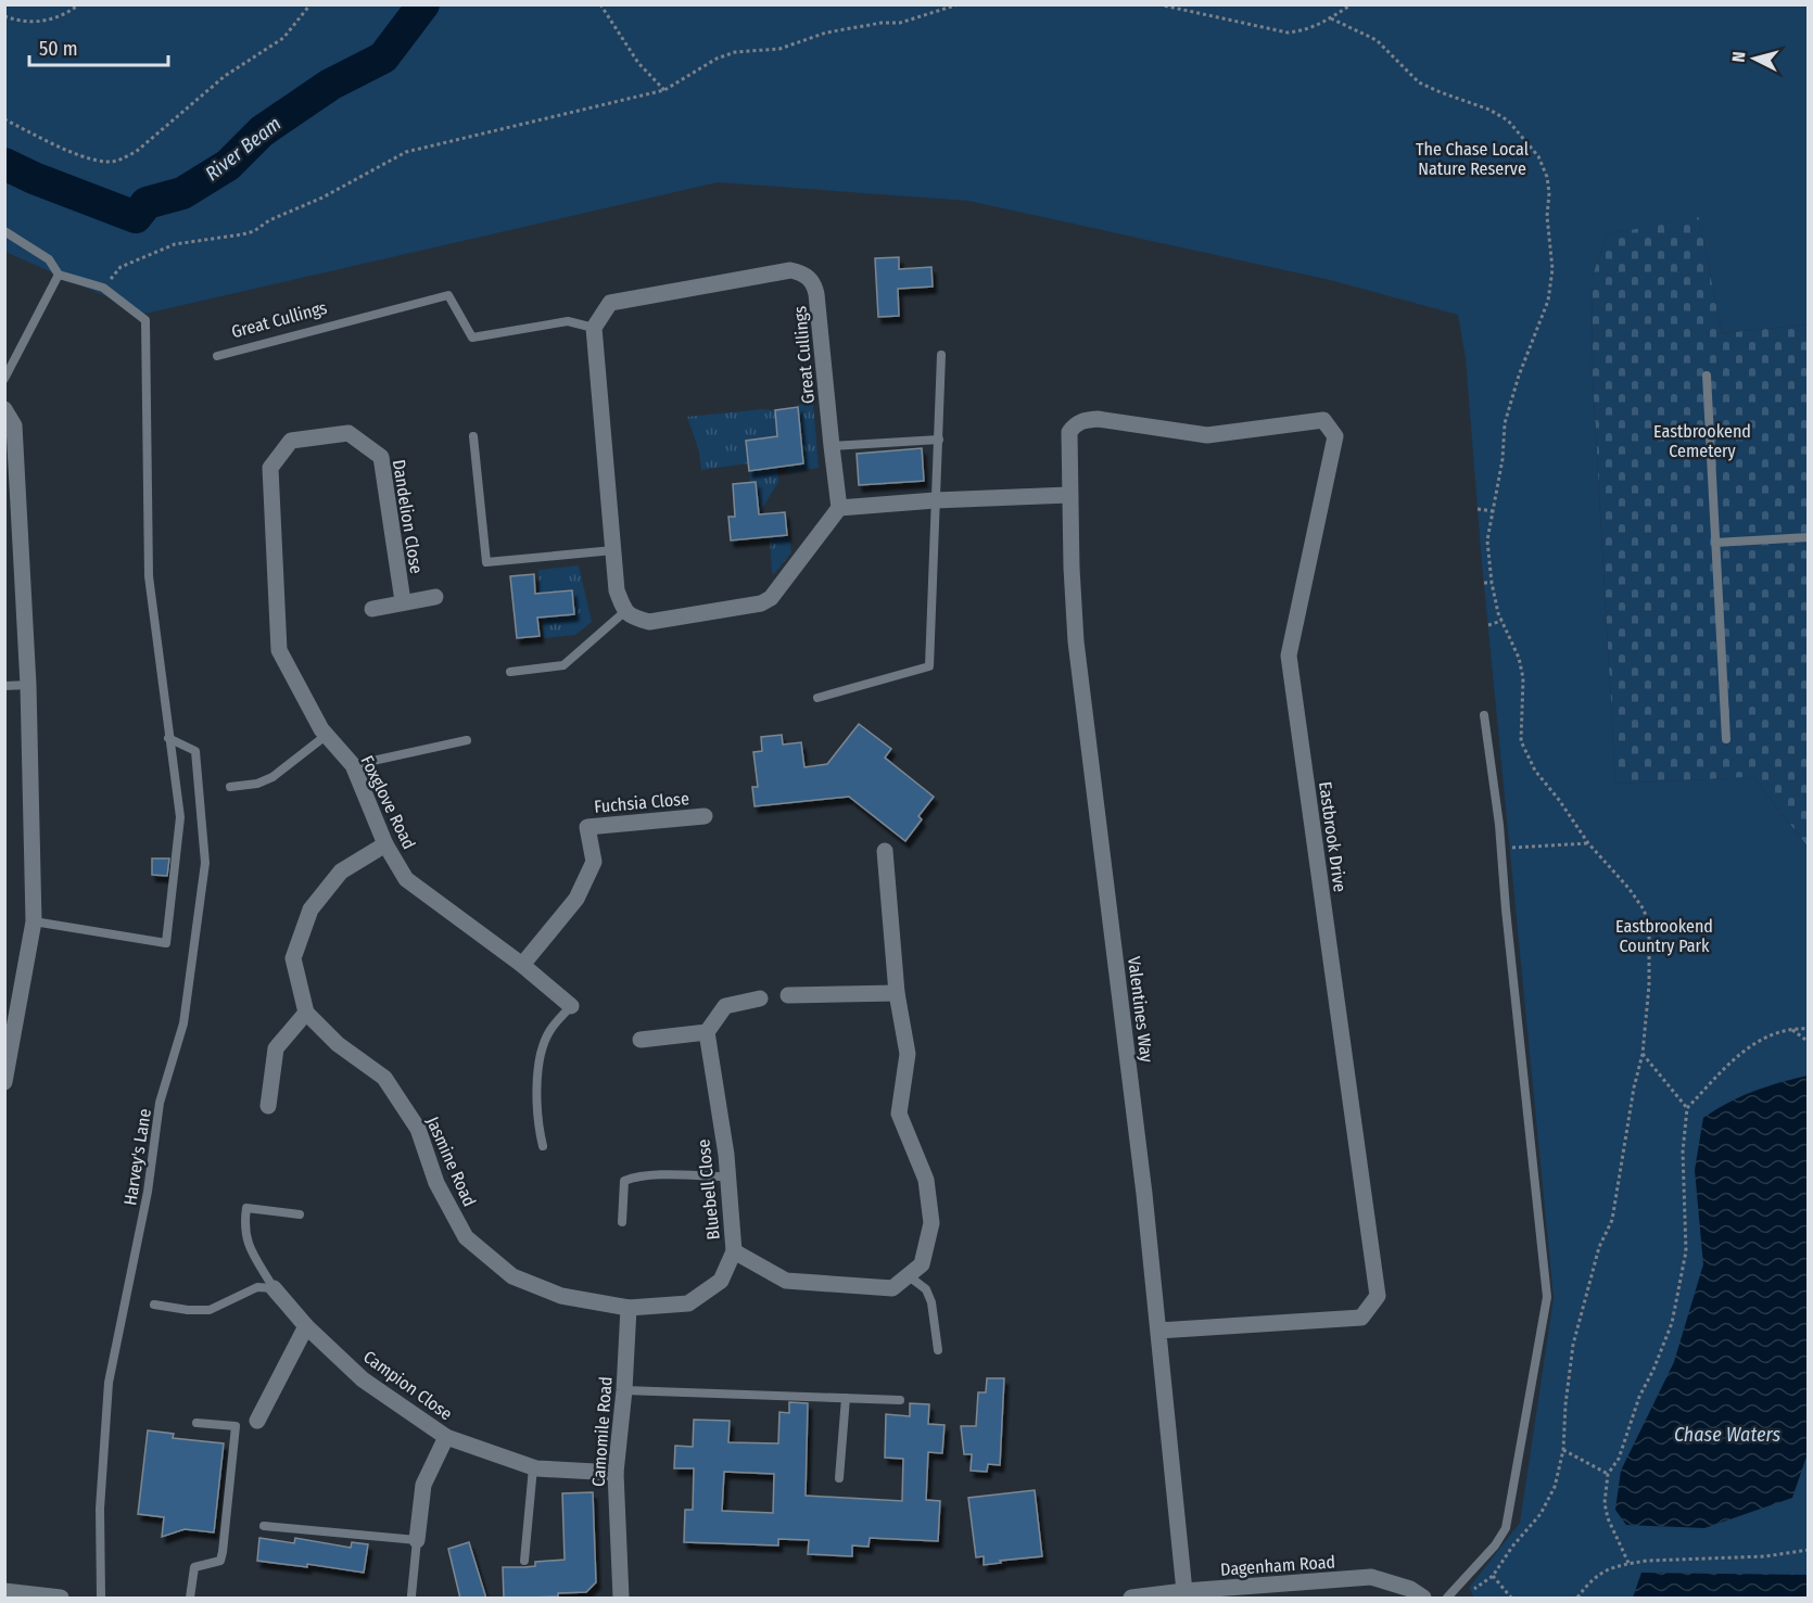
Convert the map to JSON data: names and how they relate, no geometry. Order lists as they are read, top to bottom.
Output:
{
  "streets": {
    "street": [
      "Great Cullings",
      "Dandelion Close",
      "Foxglove Road",
      "Fuchsia Close",
      "Eastbrook Drive",
      "Valentines Way",
      "Jasmine Road",
      "Bluebell Close",
      "Campion Close",
      "Camomile Road",
      "Dagenham Road"
    ],
    "lane": ["Harvey's Lane"]
  },
  "crossings": [
    ["Dandelion Close", "Foxglove Road"],
    ["Foxglove Road", "Fuchsia Close"],
    ["Eastbrook Drive", "Valentines Way"],
    ["Valentines Way", "Dagenham Road"],
    ["Jasmine Road", "Bluebell Close"],
    ["Jasmine Road", "Camomile Road"],
    ["Bluebell Close", "Camomile Road"],
    ["Campion Close", "Camomile Road"]
  ],
  "water": ["River Beam", "Chase Waters"],
  "parks": ["The Chase Local Nature Reserve", "Eastbrookend Cemetery", "Eastbrookend Country Park"],
  "scale_bar": "50 m",
  "north": "left"
}
